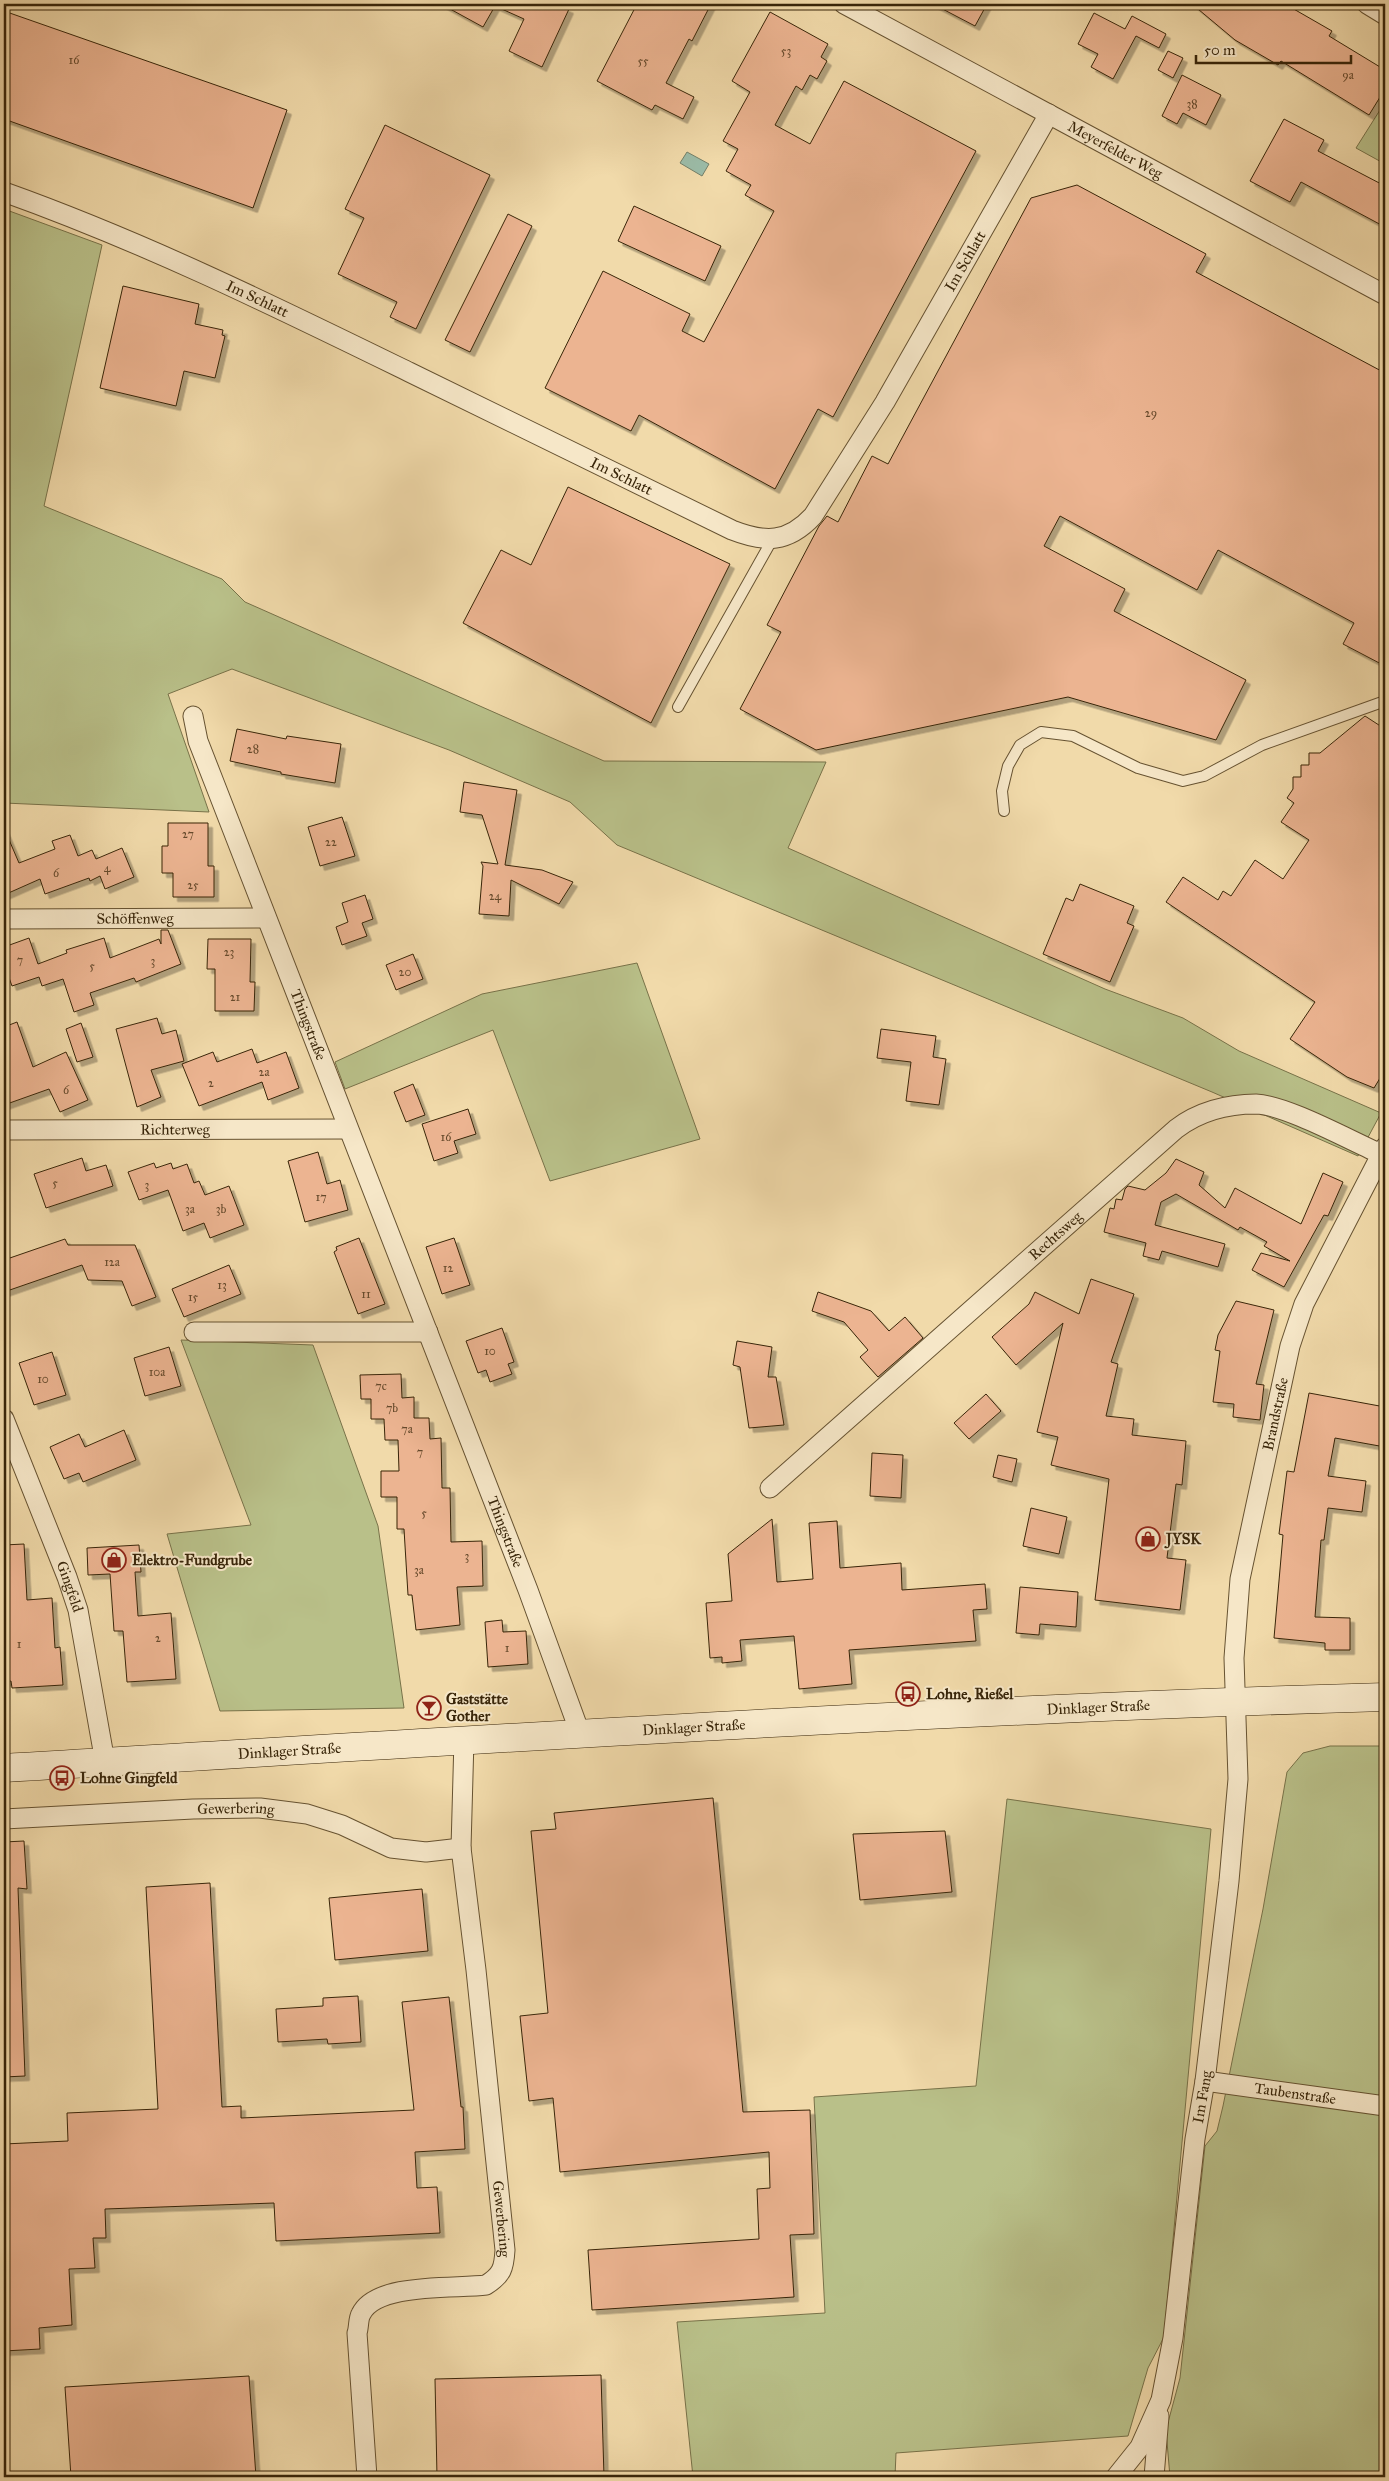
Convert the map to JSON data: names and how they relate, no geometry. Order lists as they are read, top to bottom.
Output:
{
  "streets": {
    "main road": ["Dinklager Straße"],
    "street": [
      "Meyerfelder Weg",
      "Im Schlatt",
      "Schöffenweg",
      "Thingstraße",
      "Richterweg",
      "Rechtsweg",
      "Brandstraße",
      "Gingfeld",
      "Gewerbering",
      "Taubenstraße",
      "Im Fang"
    ]
  },
  "crossings": [
    ["Meyerfelder Weg", "Im Schlatt"],
    ["Schöffenweg", "Thingstraße"],
    ["Thingstraße", "Richterweg"],
    ["Thingstraße", "Dinklager Straße"],
    ["Rechtsweg", "Brandstraße"],
    ["Brandstraße", "Dinklager Straße"],
    ["Brandstraße", "Im Fang"],
    ["Gingfeld", "Dinklager Straße"],
    ["Dinklager Straße", "Gewerbering"],
    ["Dinklager Straße", "Im Fang"],
    ["Taubenstraße", "Im Fang"]
  ],
  "places": {
    "shop": ["JYSK", "Elektro-Fundgrube"],
    "bus stop": ["Lohne, Rießel", "Lohne Gingfeld"],
    "bar": ["Gaststätte Gother"]
  },
  "house_numbers": [
    "53",
    "16",
    "55",
    "9a",
    "38",
    "29",
    "28",
    "27",
    "22",
    "4",
    "6",
    "25",
    "24",
    "23",
    "7",
    "3",
    "5",
    "20",
    "21",
    "2a",
    "2",
    "6",
    "16",
    "5",
    "3",
    "17",
    "3a",
    "3b",
    "12a",
    "12",
    "13",
    "11",
    "15",
    "10",
    "10a",
    "10",
    "7c",
    "7b",
    "7a",
    "7",
    "5",
    "3",
    "3a",
    "2",
    "1",
    "1"
  ],
  "scale_bar": "50 m"
}
